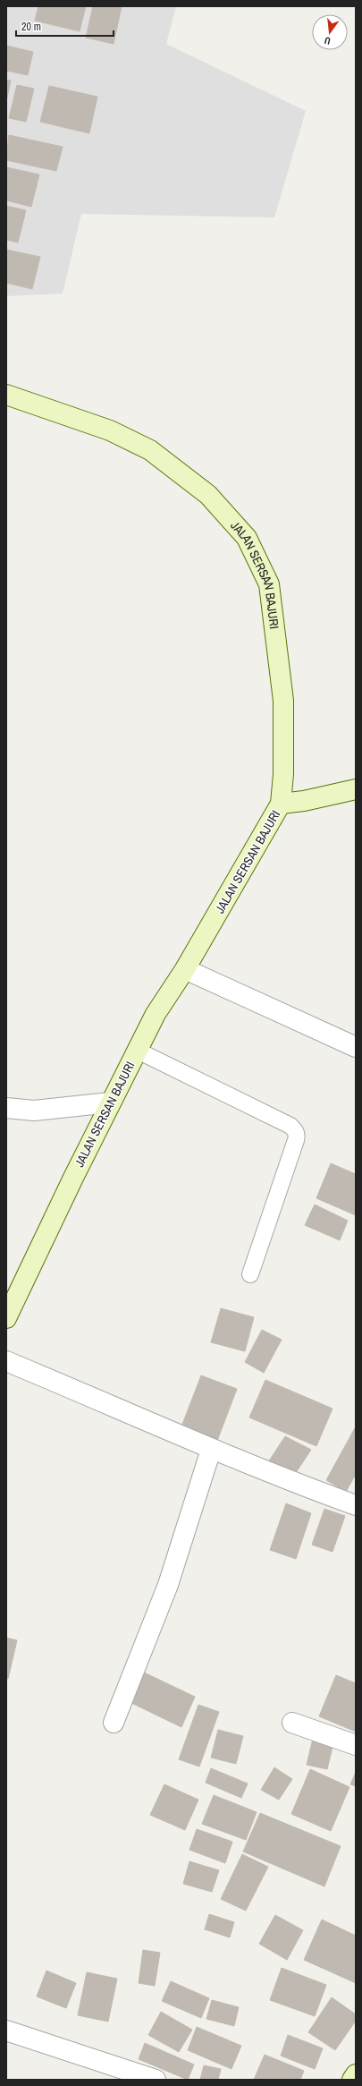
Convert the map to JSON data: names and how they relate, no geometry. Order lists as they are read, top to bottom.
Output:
{
  "streets": {
    "main road": ["JALAN SERSAN BAJURI"]
  },
  "scale_bar": "20 m",
  "north": "bottom"
}
